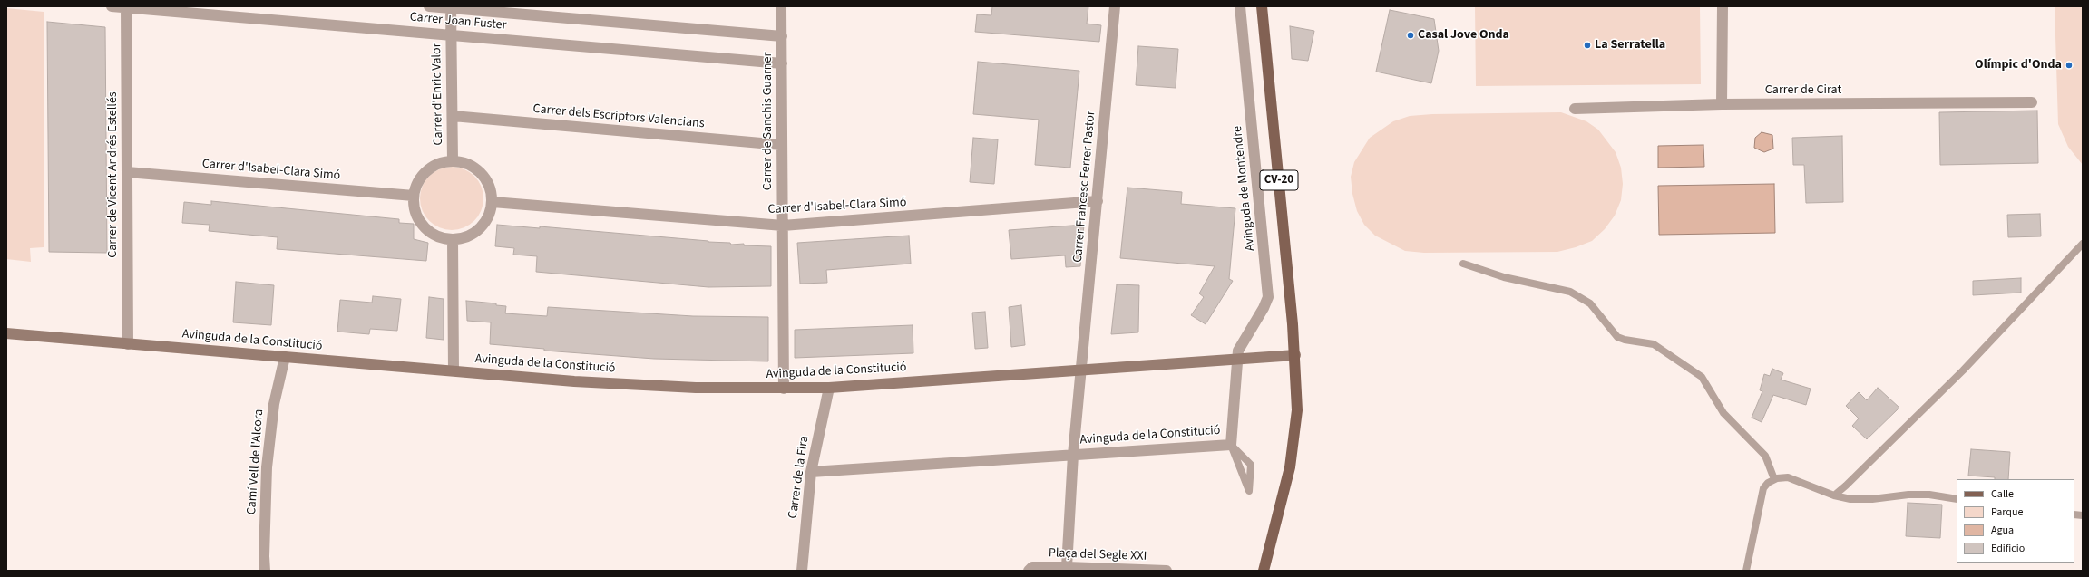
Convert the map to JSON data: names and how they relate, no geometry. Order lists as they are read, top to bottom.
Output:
{
  "streets": {
    "main road": ["CV-20", "Avinguda de la Constitució"],
    "street": [
      "Carrer Joan Fuster",
      "Carrer de Cirat",
      "Carrer d'Enric Valor",
      "Carrer dels Escriptors Valencians",
      "Carrer de Sanchis Guarner",
      "Carrer d'Isabel-Clara Simó",
      "Carrer de Vicent Andrés Estellés",
      "Carrer Francesc Ferrer Pastor",
      "Avinguda de Montendre",
      "Camí Vell de l'Alcora",
      "Carrer de la Fira",
      "Plaça del Segle XXI"
    ]
  },
  "crossings": [
    ["Carrer Joan Fuster", "Carrer d'Enric Valor"],
    ["Carrer Joan Fuster", "Carrer de Sanchis Guarner"],
    ["Carrer Joan Fuster", "Carrer de Vicent Andrés Estellés"],
    ["Carrer d'Enric Valor", "Carrer dels Escriptors Valencians"],
    ["Carrer d'Enric Valor", "Carrer d'Isabel-Clara Simó"],
    ["Carrer dels Escriptors Valencians", "Carrer de Sanchis Guarner"],
    ["Carrer de Sanchis Guarner", "Carrer d'Isabel-Clara Simó"],
    ["Carrer de Sanchis Guarner", "Avinguda de la Constitució"],
    ["Carrer d'Isabel-Clara Simó", "Carrer de Vicent Andrés Estellés"],
    ["Carrer d'Isabel-Clara Simó", "Carrer Francesc Ferrer Pastor"],
    ["Carrer de Vicent Andrés Estellés", "Avinguda de la Constitució"],
    ["CV-20", "Avinguda de la Constitució"],
    ["Carrer Francesc Ferrer Pastor", "Avinguda de la Constitució"],
    ["Avinguda de Montendre", "Avinguda de la Constitució"],
    ["Avinguda de la Constitució", "Camí Vell de l'Alcora"],
    ["Avinguda de la Constitució", "Carrer de la Fira"]
  ],
  "places": ["Casal Jove Onda", "La Serratella", "Olímpic d'Onda"],
  "legend": [
    "Calle",
    "Parque",
    "Agua",
    "Edificio"
  ]
}
